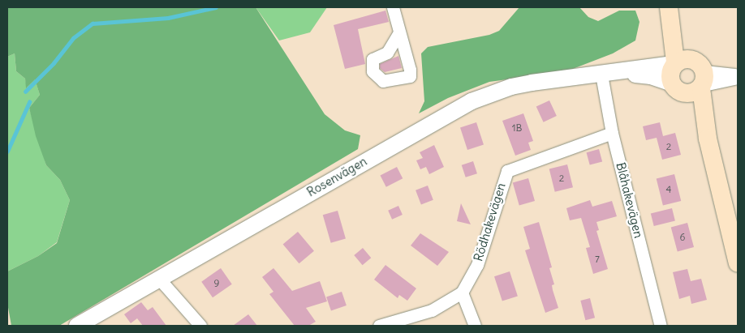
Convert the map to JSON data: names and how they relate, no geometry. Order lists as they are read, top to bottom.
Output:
{
  "streets": {
    "street": ["Rosenvägen", "Blåhakevägen", "Rödhakevägen"]
  },
  "crossings": [
    ["Rosenvägen", "Blåhakevägen"],
    ["Blåhakevägen", "Rödhakevägen"]
  ],
  "house_numbers": [
    "1B",
    "2",
    "2",
    "4",
    "6",
    "7",
    "9"
  ]
}
